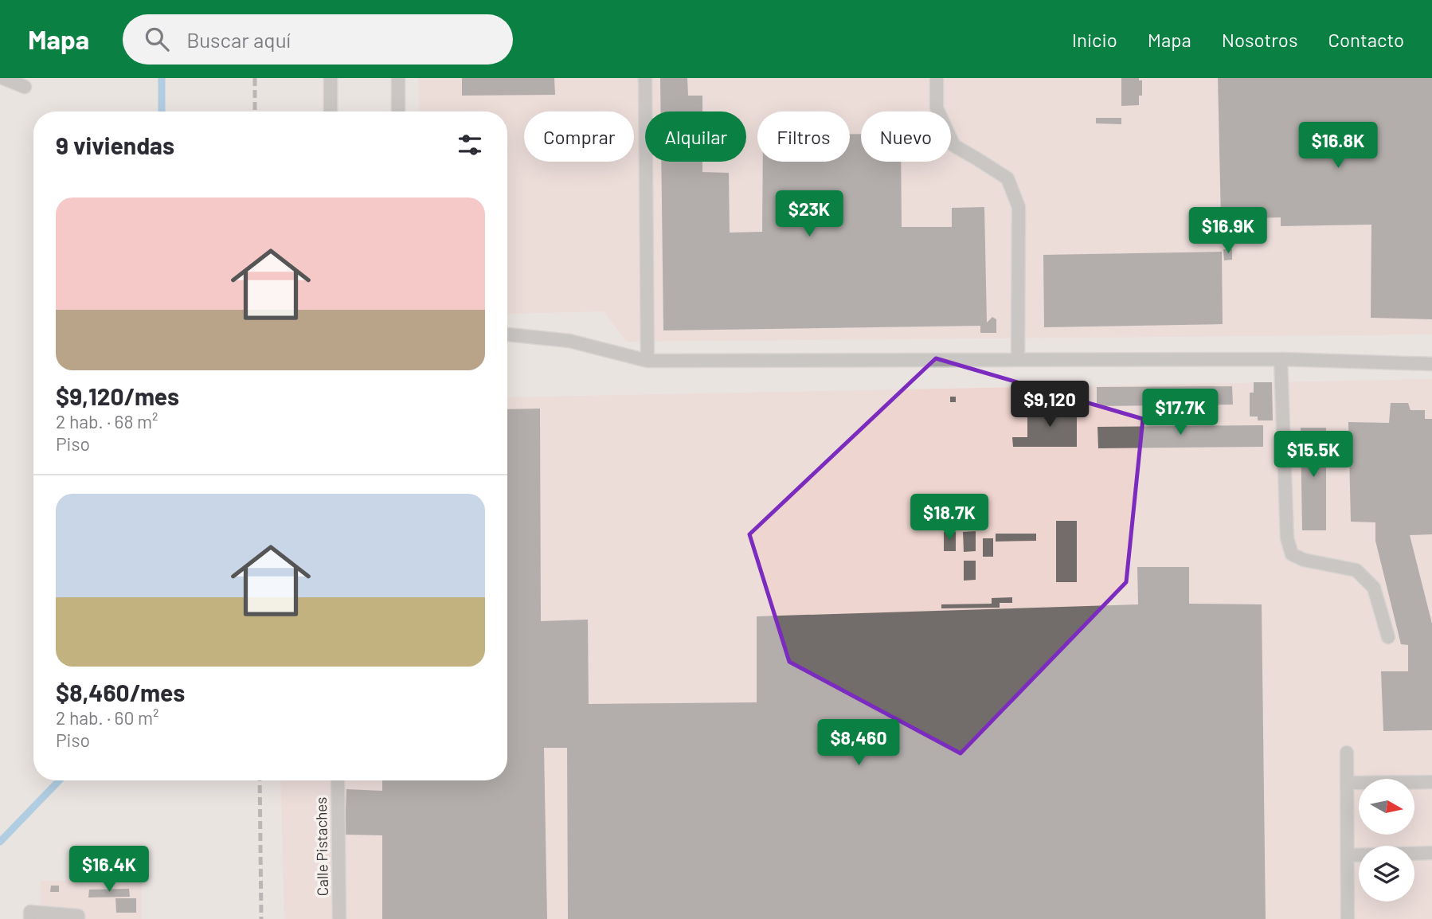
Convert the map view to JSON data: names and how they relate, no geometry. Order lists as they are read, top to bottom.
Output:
{
  "streets": {
    "lane": ["Calle Pistaches"]
  },
  "north": "right",
  "page": {
    "header": "Mapa",
    "search": "Buscar aquí",
    "nav": [
      "Inicio",
      "Mapa",
      "Nosotros",
      "Contacto"
    ],
    "chip": [
      "Comprar",
      "Alquilar",
      "Filtros",
      "Nuevo"
    ],
    "heading": "9 viviendas",
    "price": [
      "$16.8K",
      "$23K",
      "$16.9K",
      "$9,120",
      "$17.7K",
      "$15.5K",
      "$18.7K",
      "$8,460",
      "$16.4K"
    ],
    "list": [
      {
        "name": "$9,120/mes",
        "note": "2 hab. · 68 m² · Piso"
      },
      {
        "name": "$8,460/mes",
        "note": "2 hab. · 60 m² · Piso"
      }
    ]
  }
}
